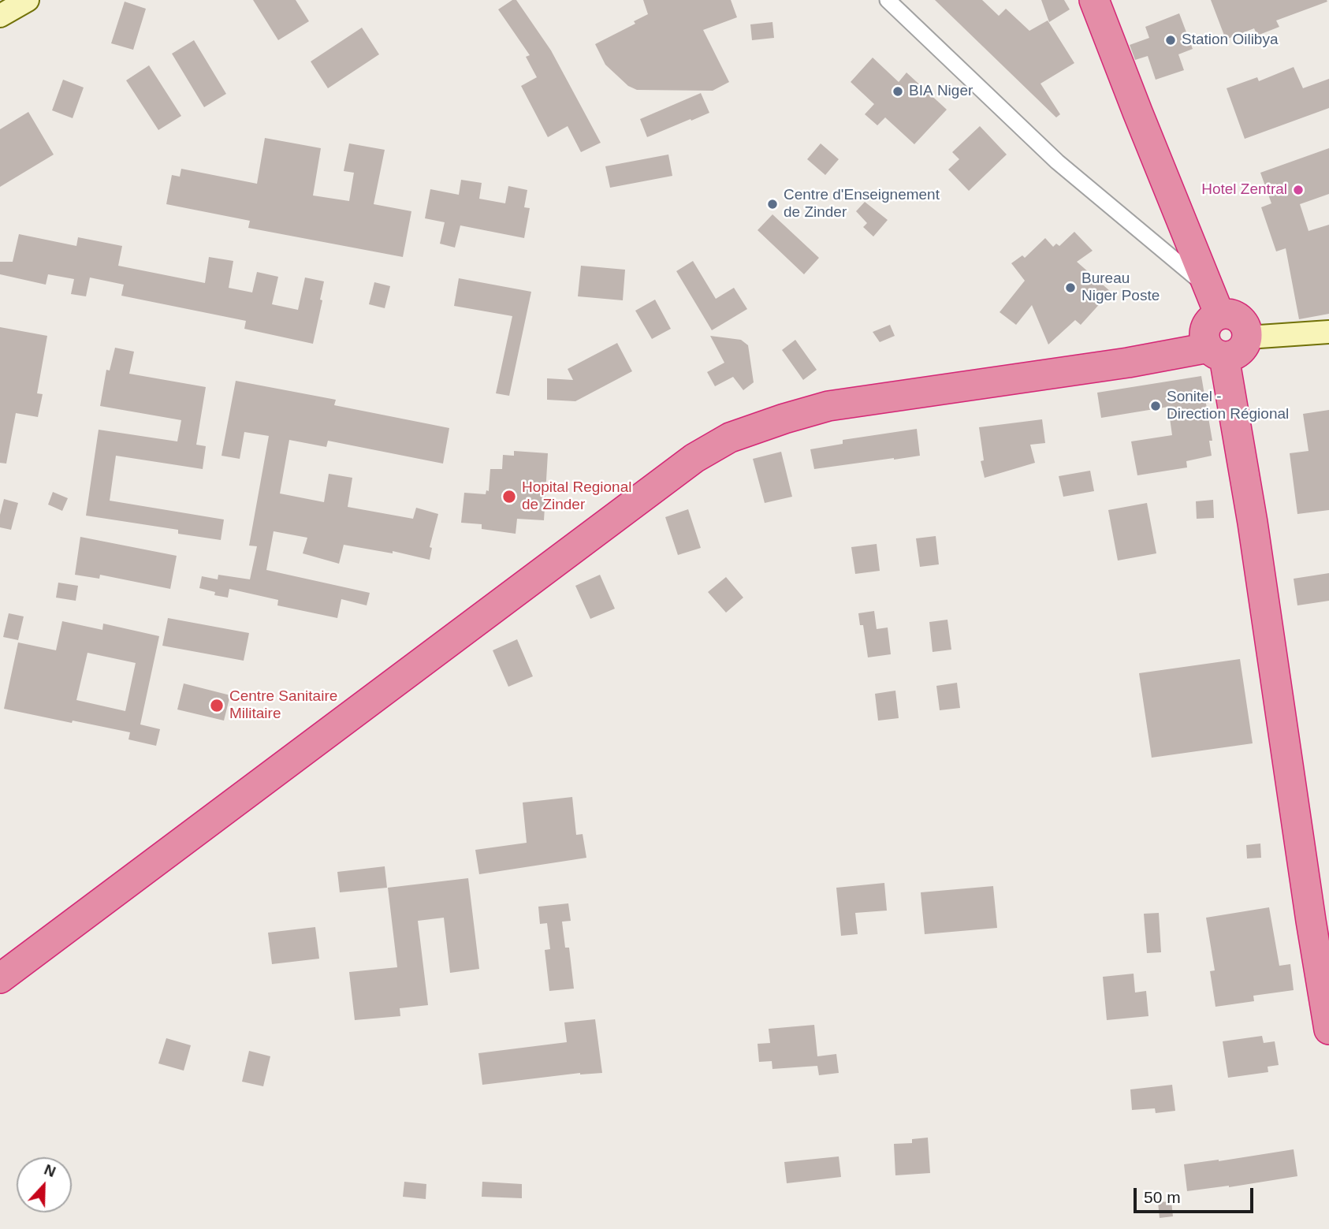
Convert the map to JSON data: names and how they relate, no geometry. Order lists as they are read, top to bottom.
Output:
{
  "places": [
    "Station Oilibya",
    "BIA Niger",
    "Hotel Zentral",
    "Centre d'Enseignement de Zinder",
    "Bureau Niger Poste",
    "Sonitel - Direction Régional",
    "Hopital Regional de Zinder",
    "Centre Sanitaire Militaire"
  ],
  "scale_bar": "50 m",
  "north": "top"
}
